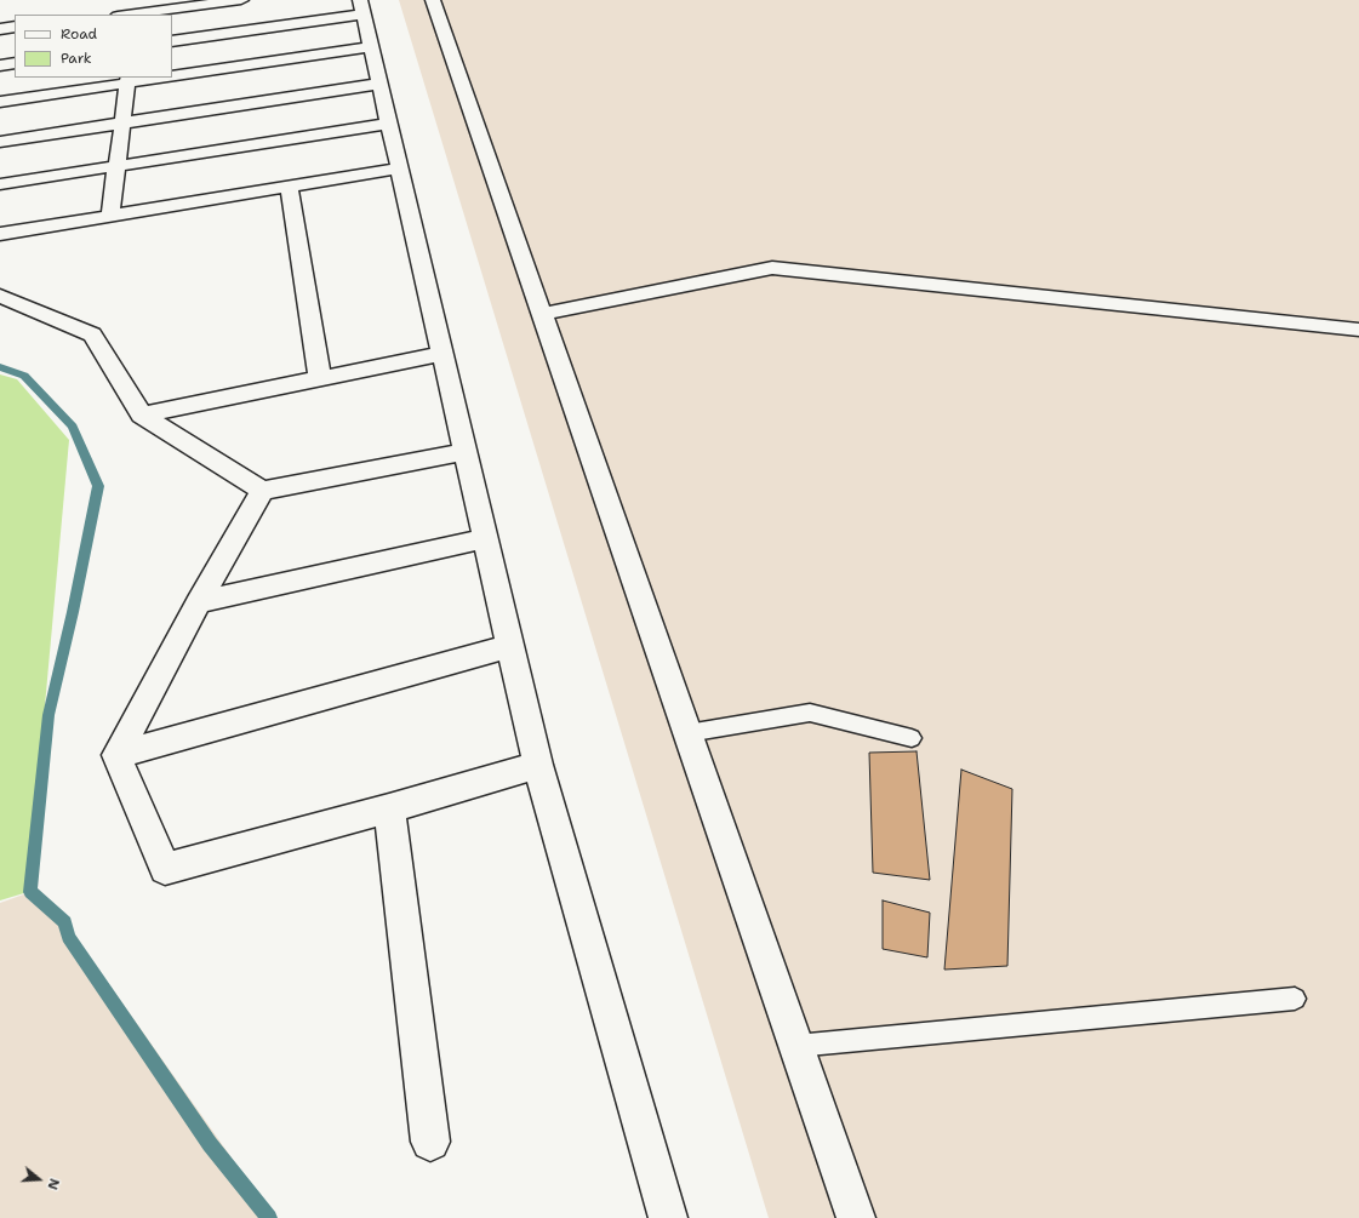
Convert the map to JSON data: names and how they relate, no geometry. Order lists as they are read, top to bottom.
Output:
{
  "legend": ["Road", "Park"],
  "north": "right"
}
